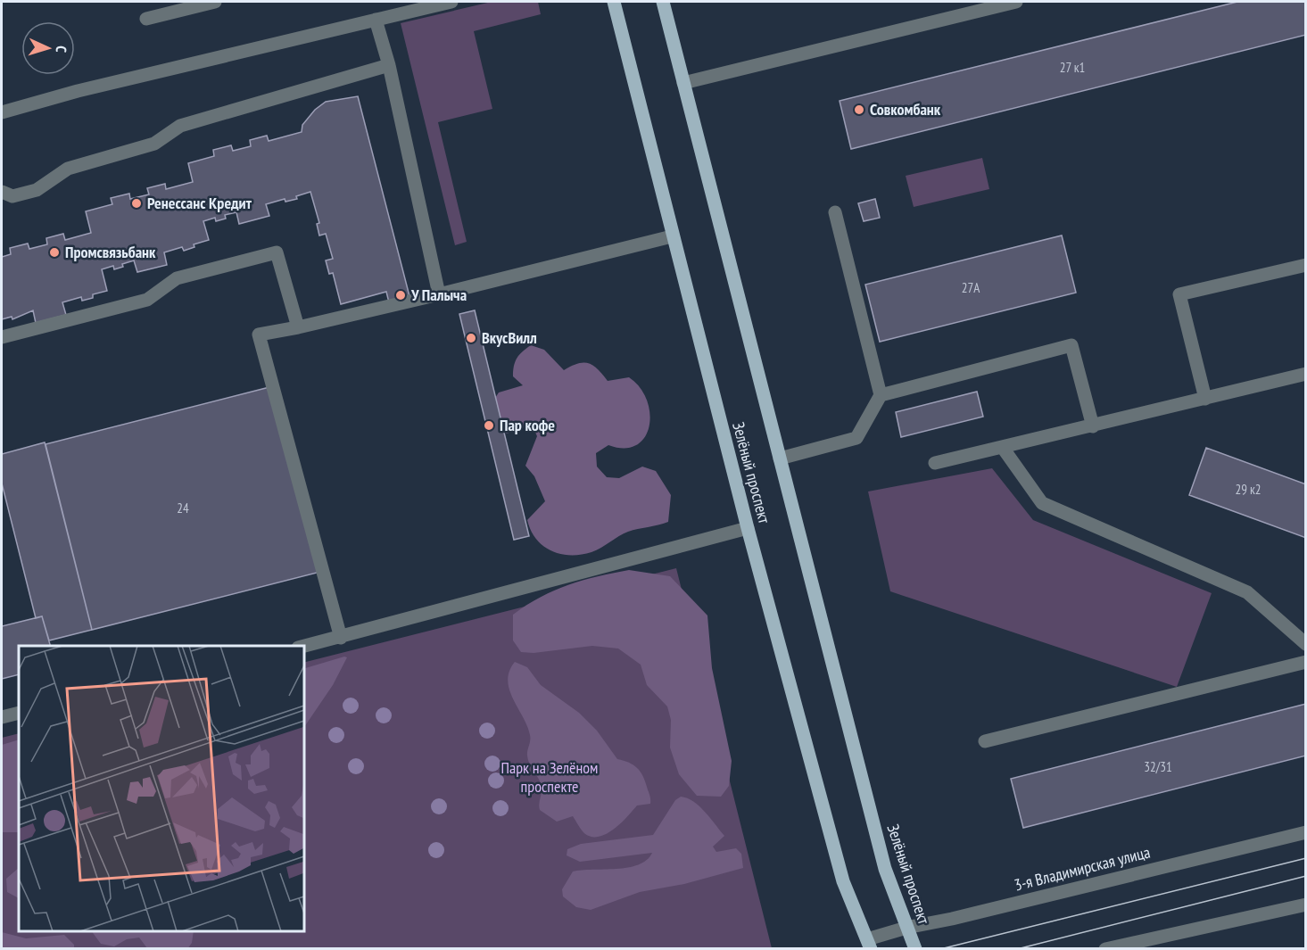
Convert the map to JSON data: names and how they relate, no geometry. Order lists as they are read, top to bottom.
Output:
{
  "streets": {
    "main road": ["Зелёный проспект"],
    "street": ["3-я Владимирская улица"]
  },
  "crossings": [
    ["Зелёный проспект", "3-я Владимирская улица"]
  ],
  "parks": ["Парк на Зелёном проспекте"],
  "places": [
    "Совкомбанк",
    "Ренессанс Кредит",
    "Промсвязьбанк",
    "У Палыча",
    "ВкусВилл",
    "Пар кофе"
  ],
  "house_numbers": [
    "27 к1",
    "27А",
    "29 к2",
    "24",
    "32/31"
  ],
  "north": "right"
}
